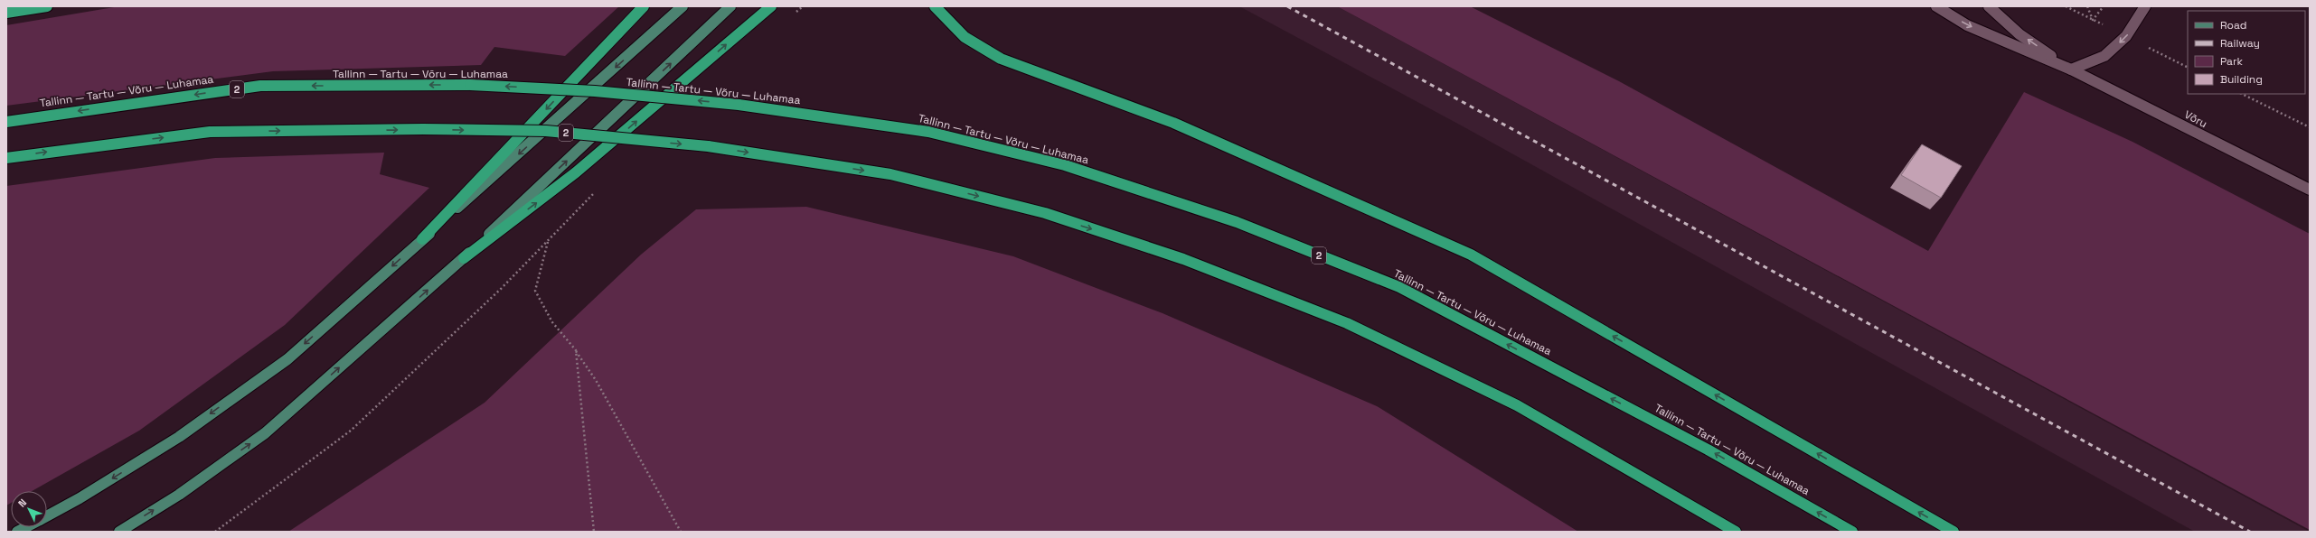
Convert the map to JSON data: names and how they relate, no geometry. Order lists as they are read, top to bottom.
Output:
{
  "streets": {
    "highway": ["Tallinn — Tartu — Võru — Luhamaa", "2"],
    "street": ["Võru"]
  },
  "legend": [
    "Road",
    "Railway",
    "Park",
    "Building"
  ],
  "north": "top left"
}
